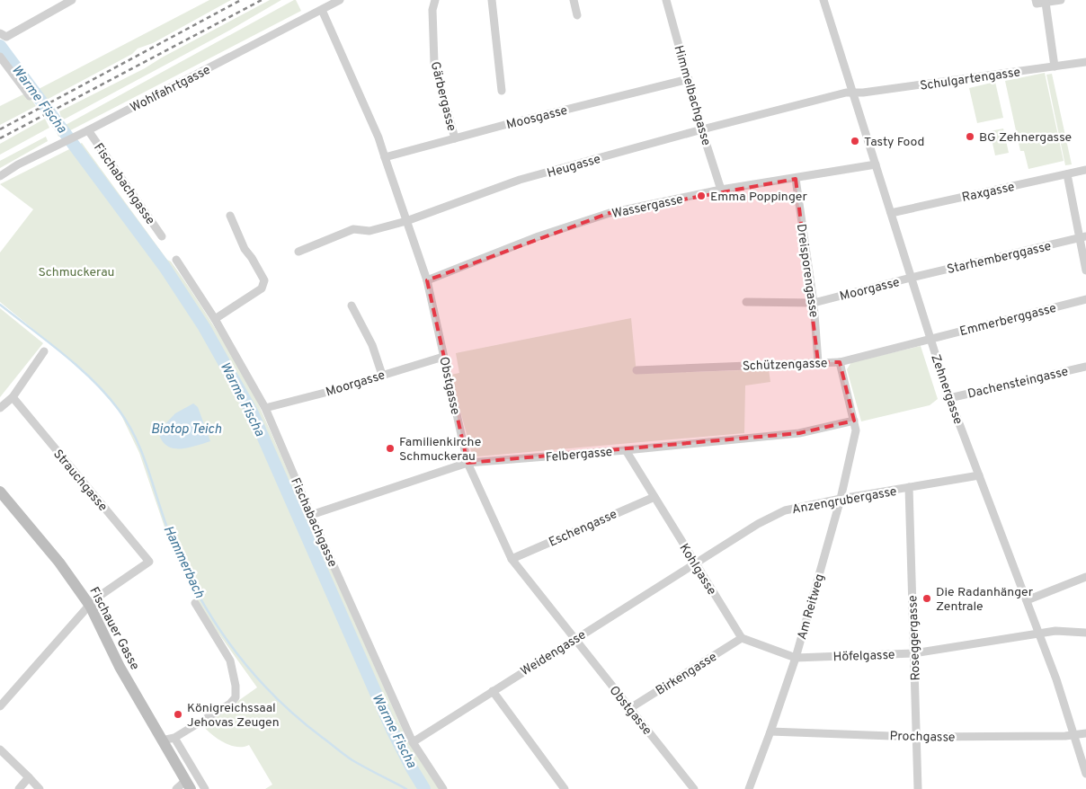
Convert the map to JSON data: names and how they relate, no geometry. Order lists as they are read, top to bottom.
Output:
{
  "streets": {
    "main road": ["Fischauer Gasse"],
    "street": [
      "Schulgartengasse",
      "Wohlfahrtgasse",
      "Himmelbachgasse",
      "Gärbergasse",
      "Moosgasse",
      "Heugasse",
      "Fischabachgasse",
      "Raxgasse",
      "Wassergasse",
      "Starhemberggasse",
      "Dreisporengasse",
      "Moorgasse",
      "Emmerberggasse",
      "Schützengasse",
      "Dachensteingasse",
      "Obstgasse",
      "Zehnergasse",
      "Felbergasse",
      "Strauchgasse",
      "Anzengrubergasse",
      "Eschengasse",
      "Kohlgasse",
      "Am Reitweg",
      "Roseggergasse",
      "Weidengasse",
      "Höfelgasse",
      "Birkengasse",
      "Prochgasse"
    ]
  },
  "crossings": [
    ["Schulgartengasse", "Heugasse"],
    ["Schulgartengasse", "Zehnergasse"],
    ["Wohlfahrtgasse", "Fischabachgasse"],
    ["Wohlfahrtgasse", "Obstgasse"],
    ["Himmelbachgasse", "Moosgasse"],
    ["Himmelbachgasse", "Heugasse"],
    ["Himmelbachgasse", "Wassergasse"],
    ["Gärbergasse", "Moosgasse"],
    ["Moosgasse", "Obstgasse"],
    ["Heugasse", "Obstgasse"],
    ["Heugasse", "Zehnergasse"],
    ["Fischabachgasse", "Moorgasse"],
    ["Fischabachgasse", "Felbergasse"],
    ["Fischabachgasse", "Weidengasse"],
    ["Raxgasse", "Zehnergasse"],
    ["Wassergasse", "Dreisporengasse"],
    ["Wassergasse", "Obstgasse"],
    ["Wassergasse", "Zehnergasse"],
    ["Starhemberggasse", "Moorgasse"],
    ["Starhemberggasse", "Zehnergasse"],
    ["Dreisporengasse", "Moorgasse"],
    ["Dreisporengasse", "Schützengasse"],
    ["Moorgasse", "Obstgasse"],
    ["Moorgasse", "Zehnergasse"],
    ["Emmerberggasse", "Schützengasse"],
    ["Emmerberggasse", "Zehnergasse"],
    ["Schützengasse", "Zehnergasse"],
    ["Schützengasse", "Am Reitweg"],
    ["Dachensteingasse", "Zehnergasse"],
    ["Obstgasse", "Felbergasse"],
    ["Obstgasse", "Eschengasse"],
    ["Obstgasse", "Weidengasse"],
    ["Obstgasse", "Birkengasse"],
    ["Zehnergasse", "Anzengrubergasse"],
    ["Zehnergasse", "Höfelgasse"],
    ["Zehnergasse", "Prochgasse"],
    ["Felbergasse", "Kohlgasse"],
    ["Felbergasse", "Am Reitweg"],
    ["Strauchgasse", "Fischauer Gasse"],
    ["Anzengrubergasse", "Kohlgasse"],
    ["Anzengrubergasse", "Am Reitweg"],
    ["Anzengrubergasse", "Roseggergasse"],
    ["Anzengrubergasse", "Weidengasse"],
    ["Eschengasse", "Kohlgasse"],
    ["Kohlgasse", "Weidengasse"],
    ["Kohlgasse", "Birkengasse"],
    ["Am Reitweg", "Höfelgasse"],
    ["Am Reitweg", "Prochgasse"],
    ["Roseggergasse", "Höfelgasse"],
    ["Roseggergasse", "Prochgasse"]
  ],
  "water": ["Warme Fischa", "Biotop Teich", "Hammerbach"],
  "parks": ["Schmuckerau"],
  "places": [
    "BG Zehnergasse",
    "Tasty Food",
    "Emma Poppinger",
    "Familienkirche Schmuckerau",
    "Die Radanhänger Zentrale",
    "Königreichssaal Jehovas Zeugen"
  ]
}
